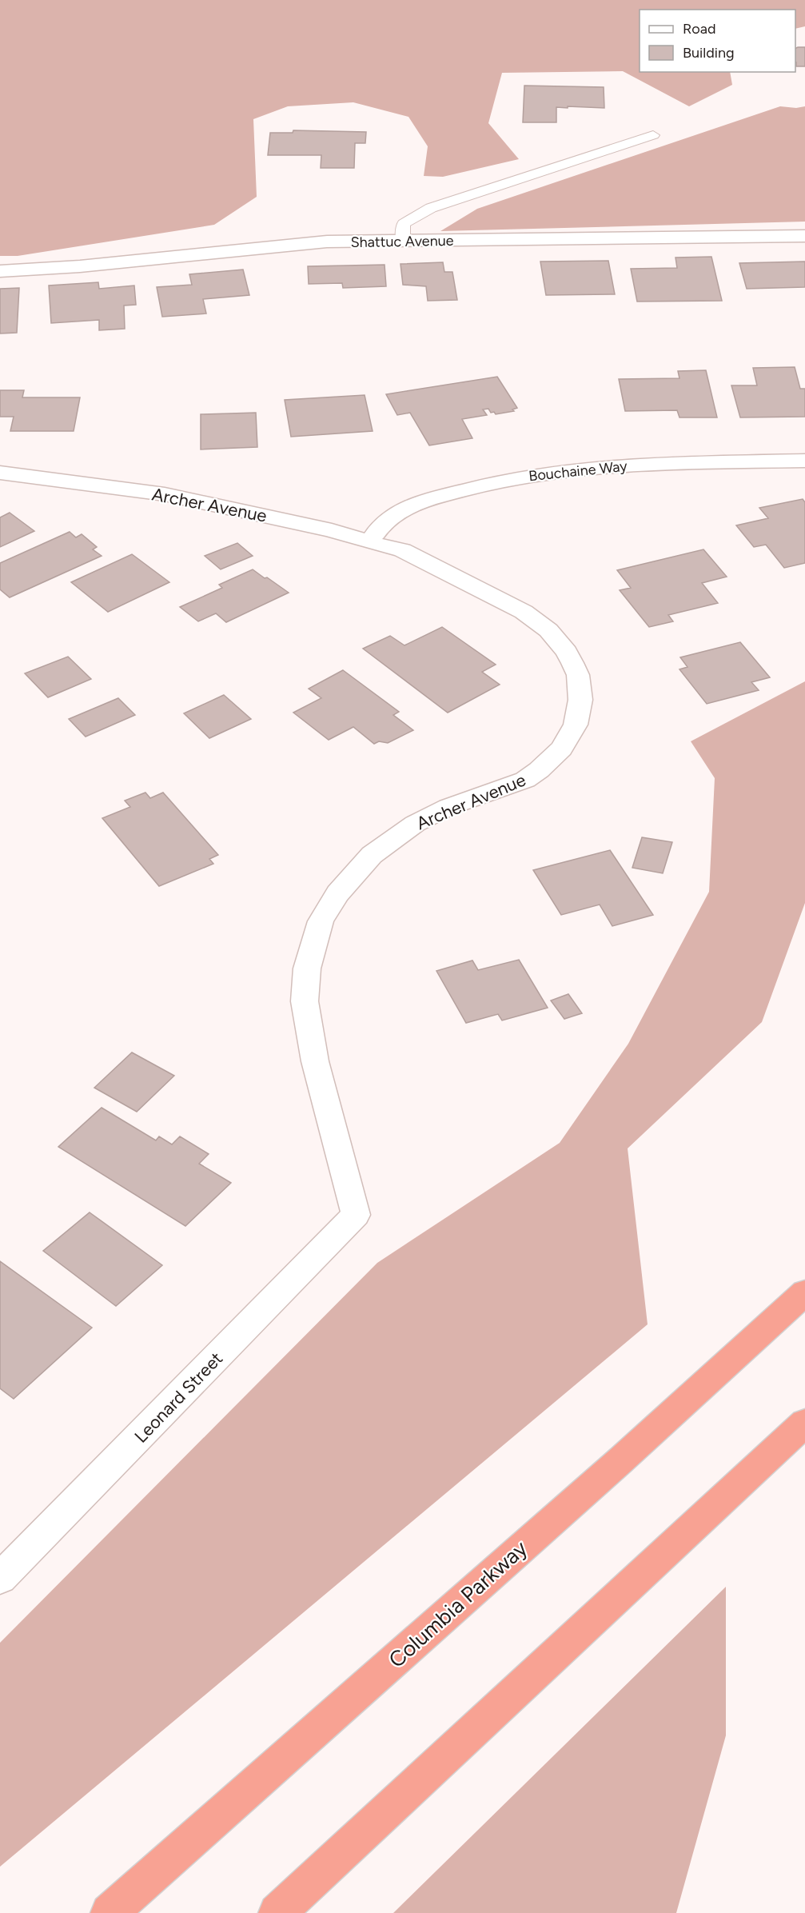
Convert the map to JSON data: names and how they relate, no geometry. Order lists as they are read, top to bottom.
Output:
{
  "streets": {
    "highway": ["Columbia Parkway"],
    "street": [
      "Shattuc Avenue",
      "Bouchaine Way",
      "Archer Avenue",
      "Leonard Street"
    ]
  },
  "crossings": [
    ["Bouchaine Way", "Archer Avenue"],
    ["Archer Avenue", "Leonard Street"]
  ],
  "legend": ["Road", "Building"]
}
